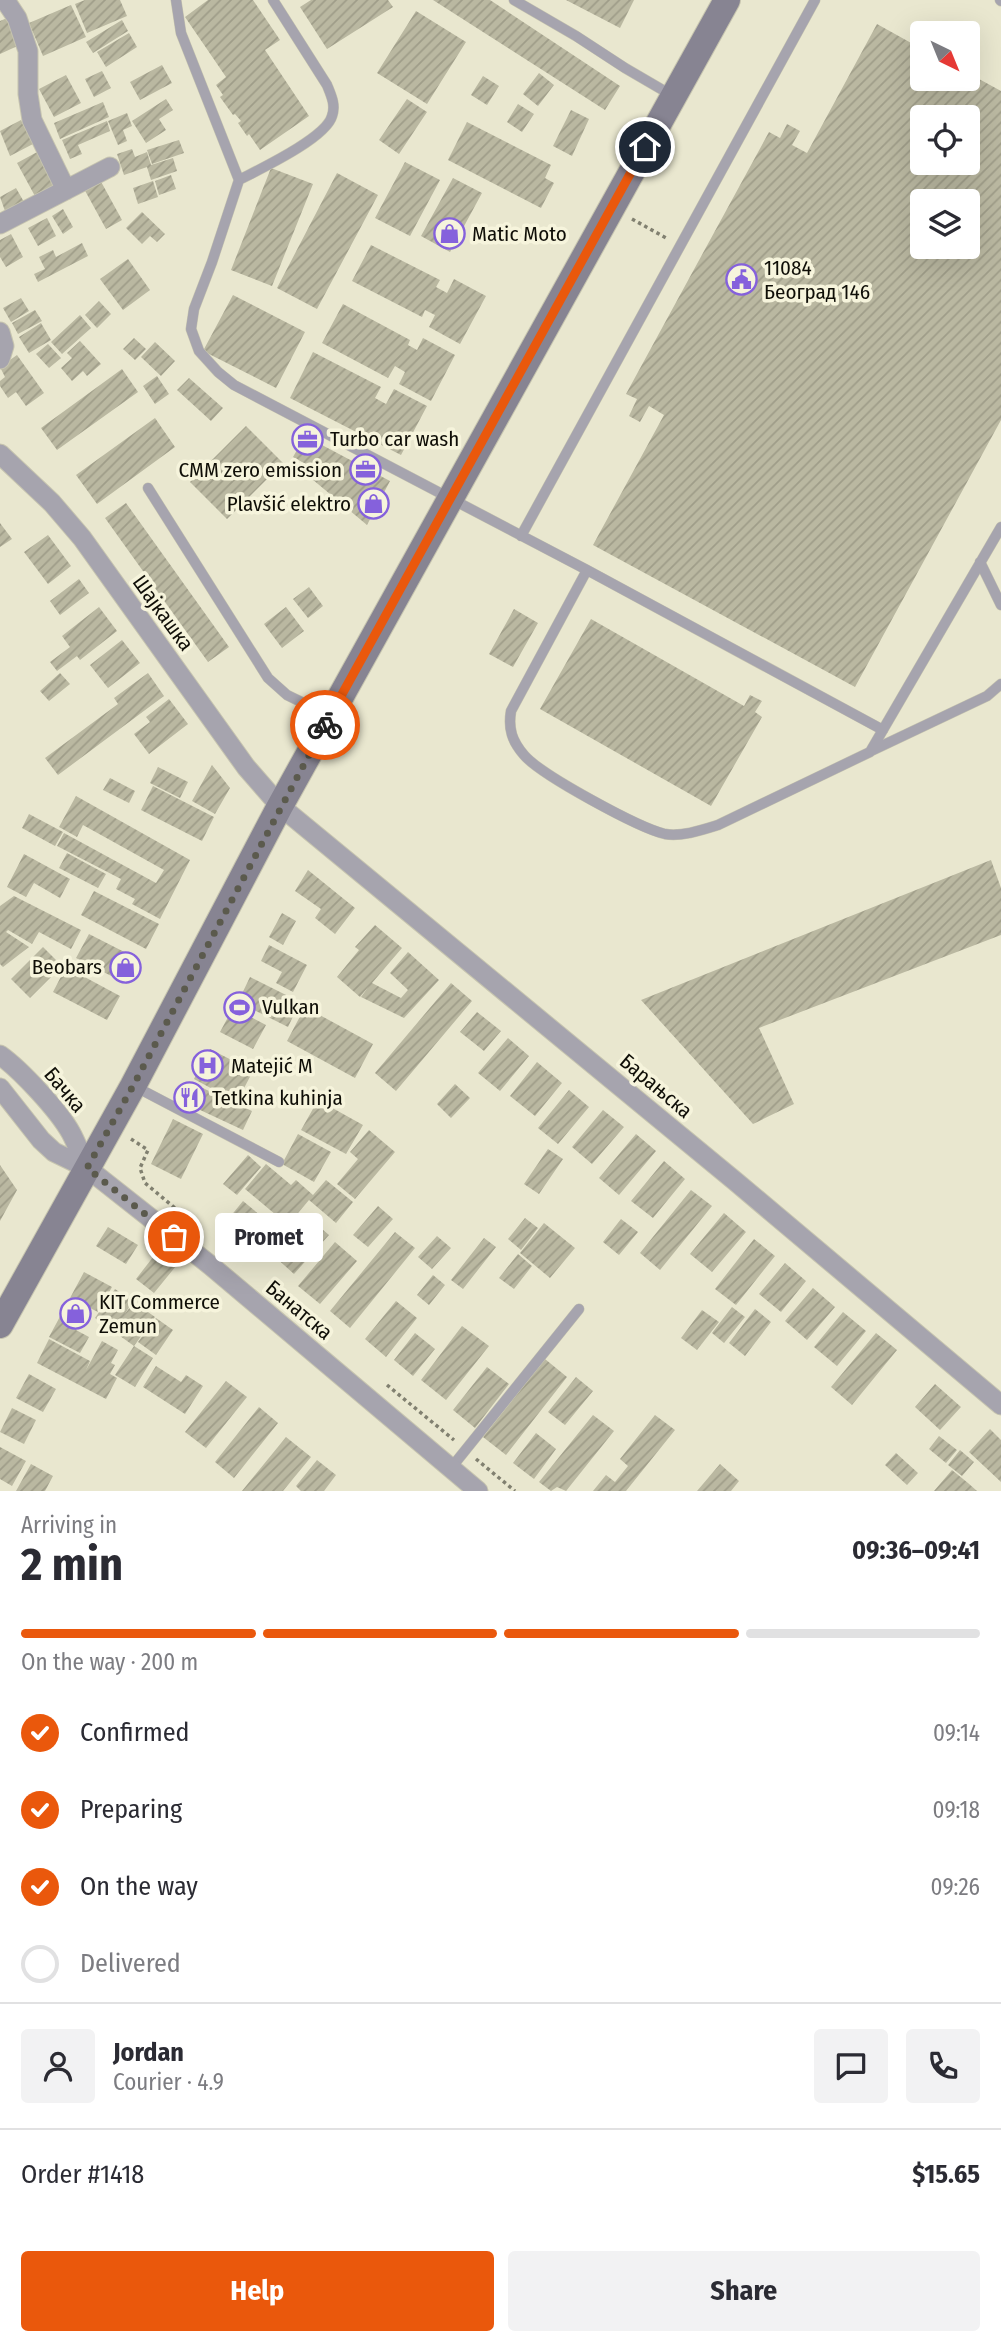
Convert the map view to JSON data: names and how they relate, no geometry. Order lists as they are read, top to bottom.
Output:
{
  "streets": {
    "street": [
      "Шајкашка",
      "Барањска",
      "Бачка",
      "Банатска"
    ]
  },
  "crossings": [
    ["Шајкашка", "Барањска"],
    ["Бачка", "Банатска"]
  ],
  "places": {
    "shop": [
      "Matic Moto",
      "Plavšić elektro",
      "Beobars",
      "KIT Commerce Zemun"
    ],
    "public building": ["11084 Београд 146"],
    "office": ["Turbo car wash", "CMM zero emission"],
    "sports": ["Vulkan"],
    "hospital": ["Matejić M"],
    "restaurant": ["Tetkina kuhinja"],
    "other": ["Promet"]
  },
  "north": "bottom right",
  "page": {
    "bubble": "Promet",
    "heading": ["2 min", "Arriving in", "09:36–09:41"],
    "panel": [
      "Jordan",
      "Courier · 4.9",
      "Order #1418",
      "$15.65"
    ],
    "bar": "On the way · 200 m",
    "list": [
      ["Confirmed", "09:14"],
      ["Preparing", "09:18"],
      ["On the way", "09:26"],
      "Delivered"
    ],
    "buttons": ["Help", "Share"]
  }
}
